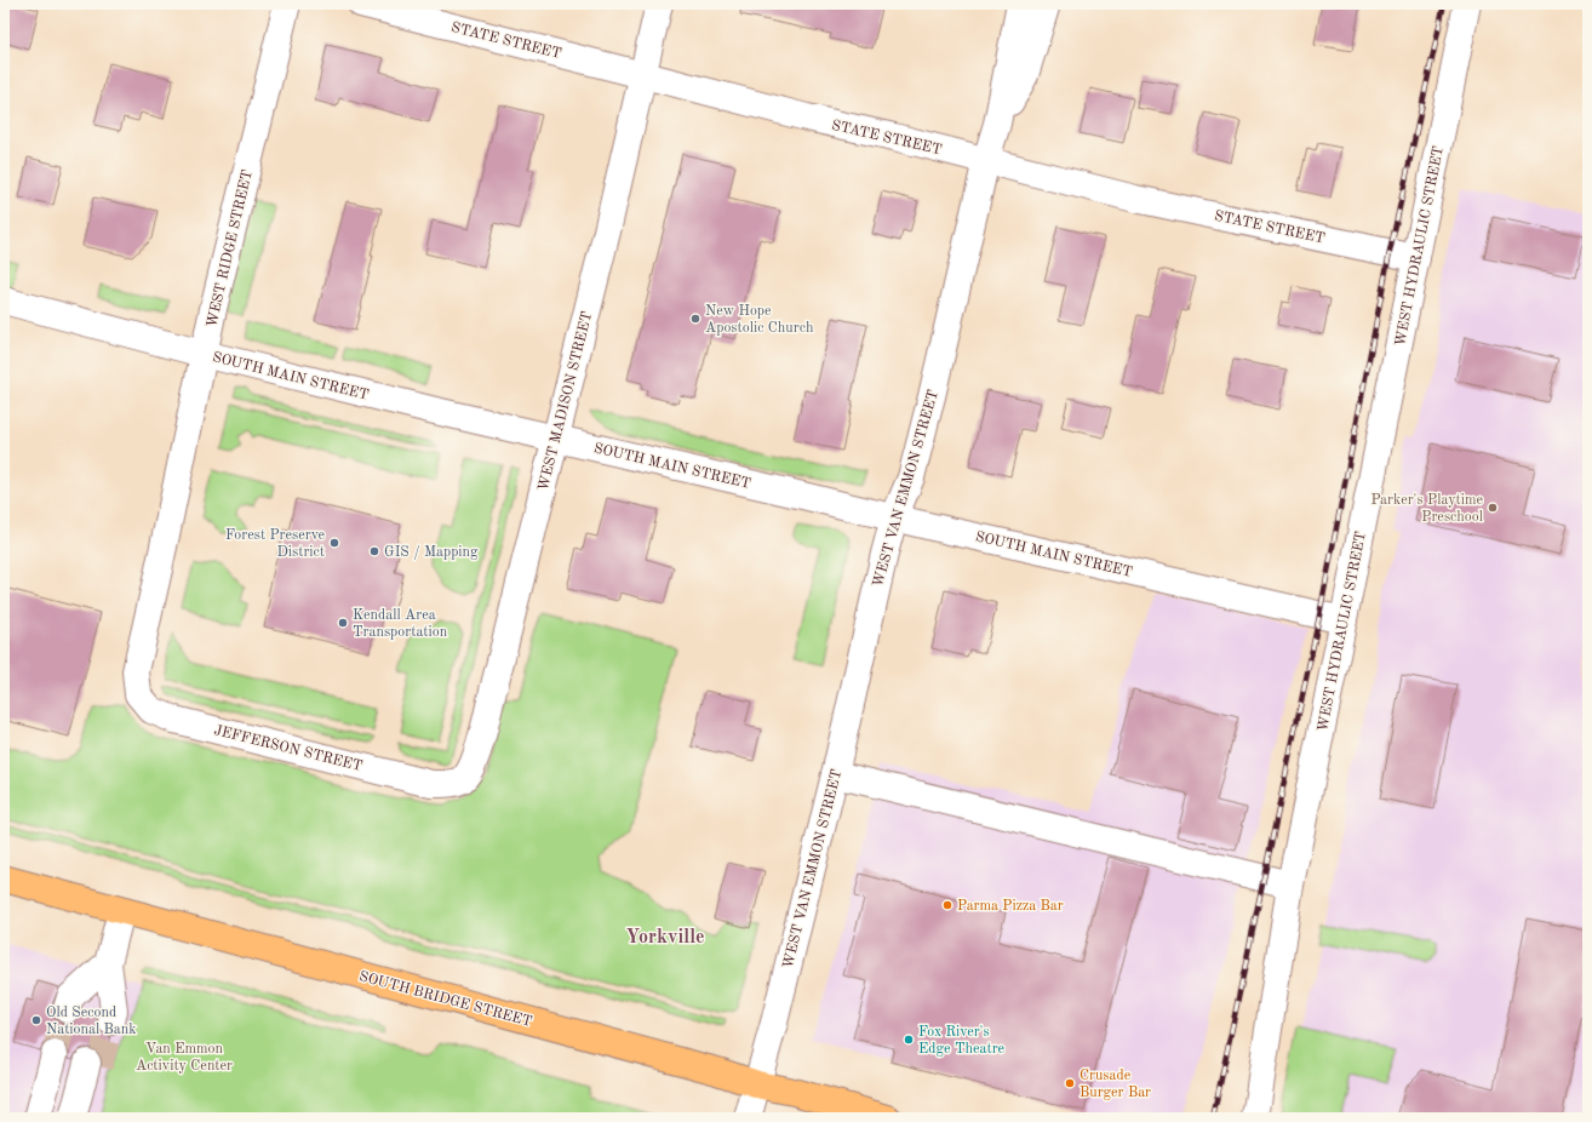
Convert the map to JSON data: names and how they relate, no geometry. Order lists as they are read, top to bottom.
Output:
{
  "streets": {
    "highway": ["SOUTH BRIDGE STREET"],
    "street": [
      "STATE STREET",
      "WEST HYDRAULIC STREET",
      "WEST RIDGE STREET",
      "SOUTH MAIN STREET",
      "WEST MADISON STREET",
      "WEST VAN EMMON STREET",
      "JEFFERSON STREET"
    ]
  },
  "crossings": [
    ["STATE STREET", "WEST HYDRAULIC STREET"],
    ["STATE STREET", "WEST MADISON STREET"],
    ["STATE STREET", "WEST VAN EMMON STREET"],
    ["WEST HYDRAULIC STREET", "SOUTH MAIN STREET"],
    ["WEST RIDGE STREET", "SOUTH MAIN STREET"],
    ["WEST RIDGE STREET", "JEFFERSON STREET"],
    ["SOUTH MAIN STREET", "WEST MADISON STREET"],
    ["SOUTH MAIN STREET", "WEST VAN EMMON STREET"],
    ["WEST MADISON STREET", "JEFFERSON STREET"],
    ["WEST VAN EMMON STREET", "SOUTH BRIDGE STREET"]
  ],
  "districts": ["Yorkville"],
  "parks": ["Van Emmon Activity Center"],
  "places": [
    "New Hope Apostolic Church",
    "Parker's Playtime Preschool",
    "Forest Preserve District",
    "GIS / Mapping",
    "Kendall Area Transportation",
    "Parma Pizza Bar",
    "Old Second National Bank",
    "Fox River's Edge Theatre",
    "Crusade Burger Bar"
  ]
}
